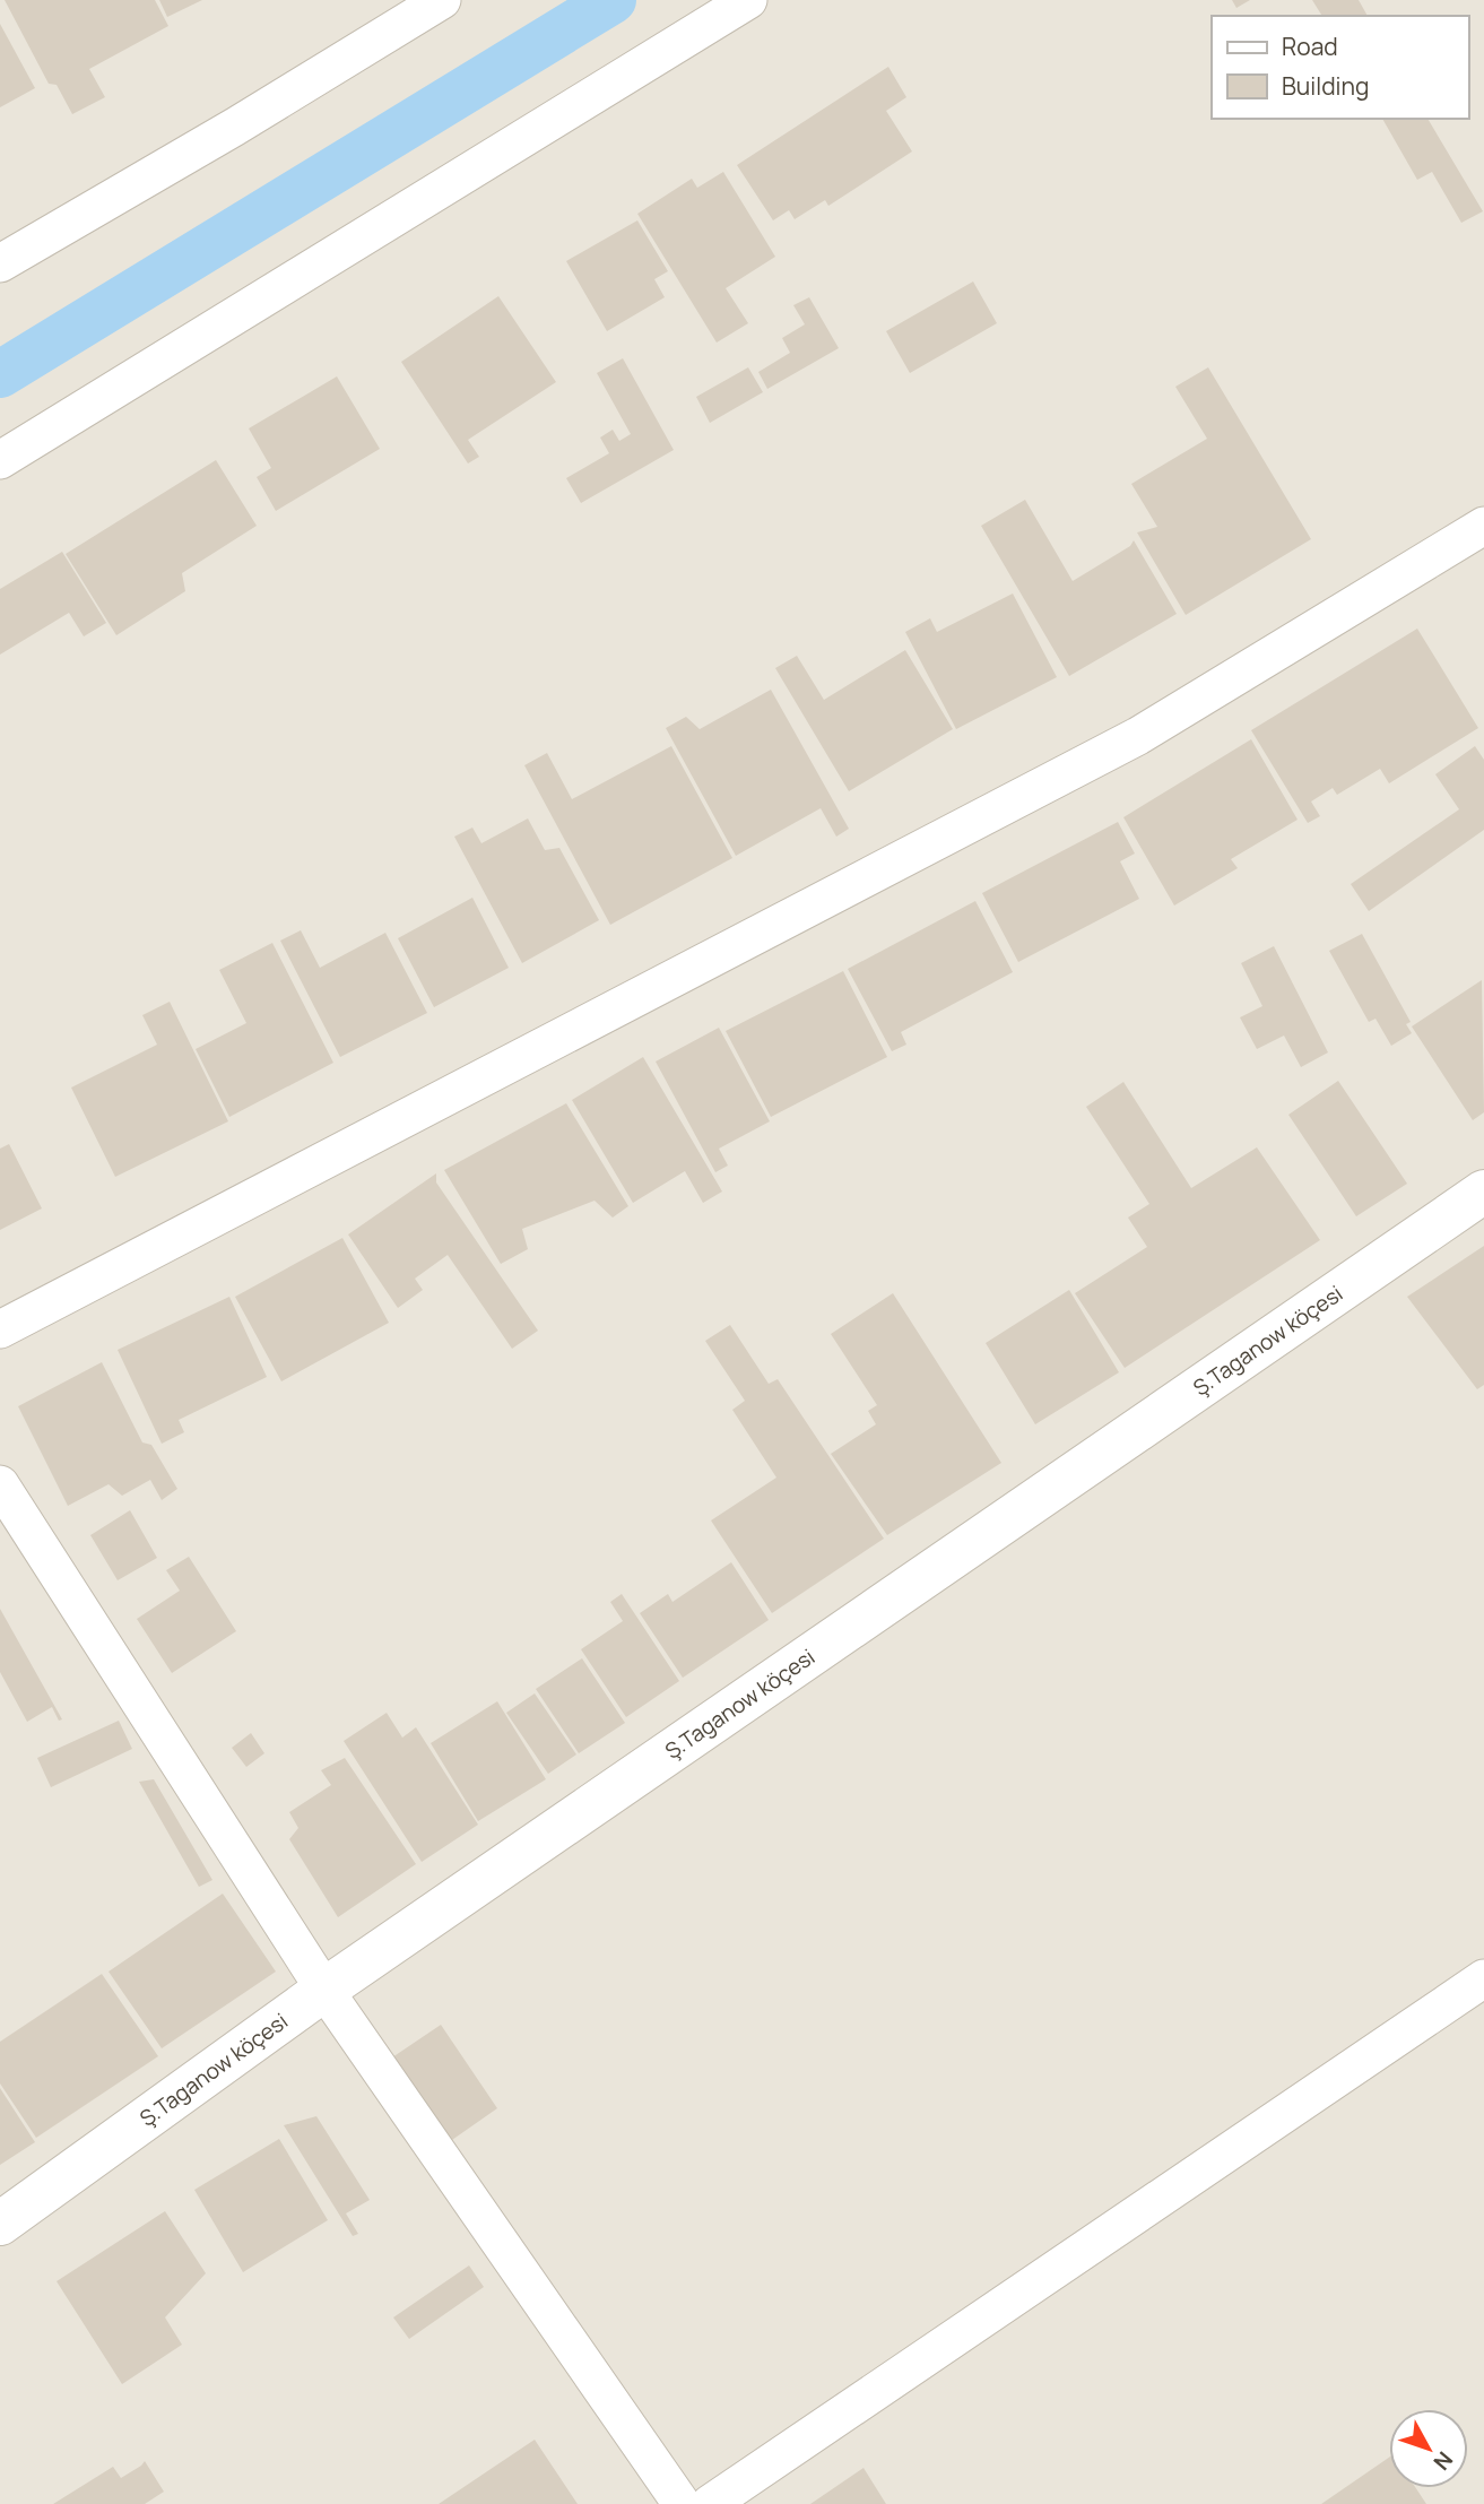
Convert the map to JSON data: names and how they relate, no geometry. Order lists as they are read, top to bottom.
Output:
{
  "streets": {
    "street": ["Ş.Taganow köçesi"]
  },
  "legend": ["Road", "Building"],
  "north": "bottom right"
}
